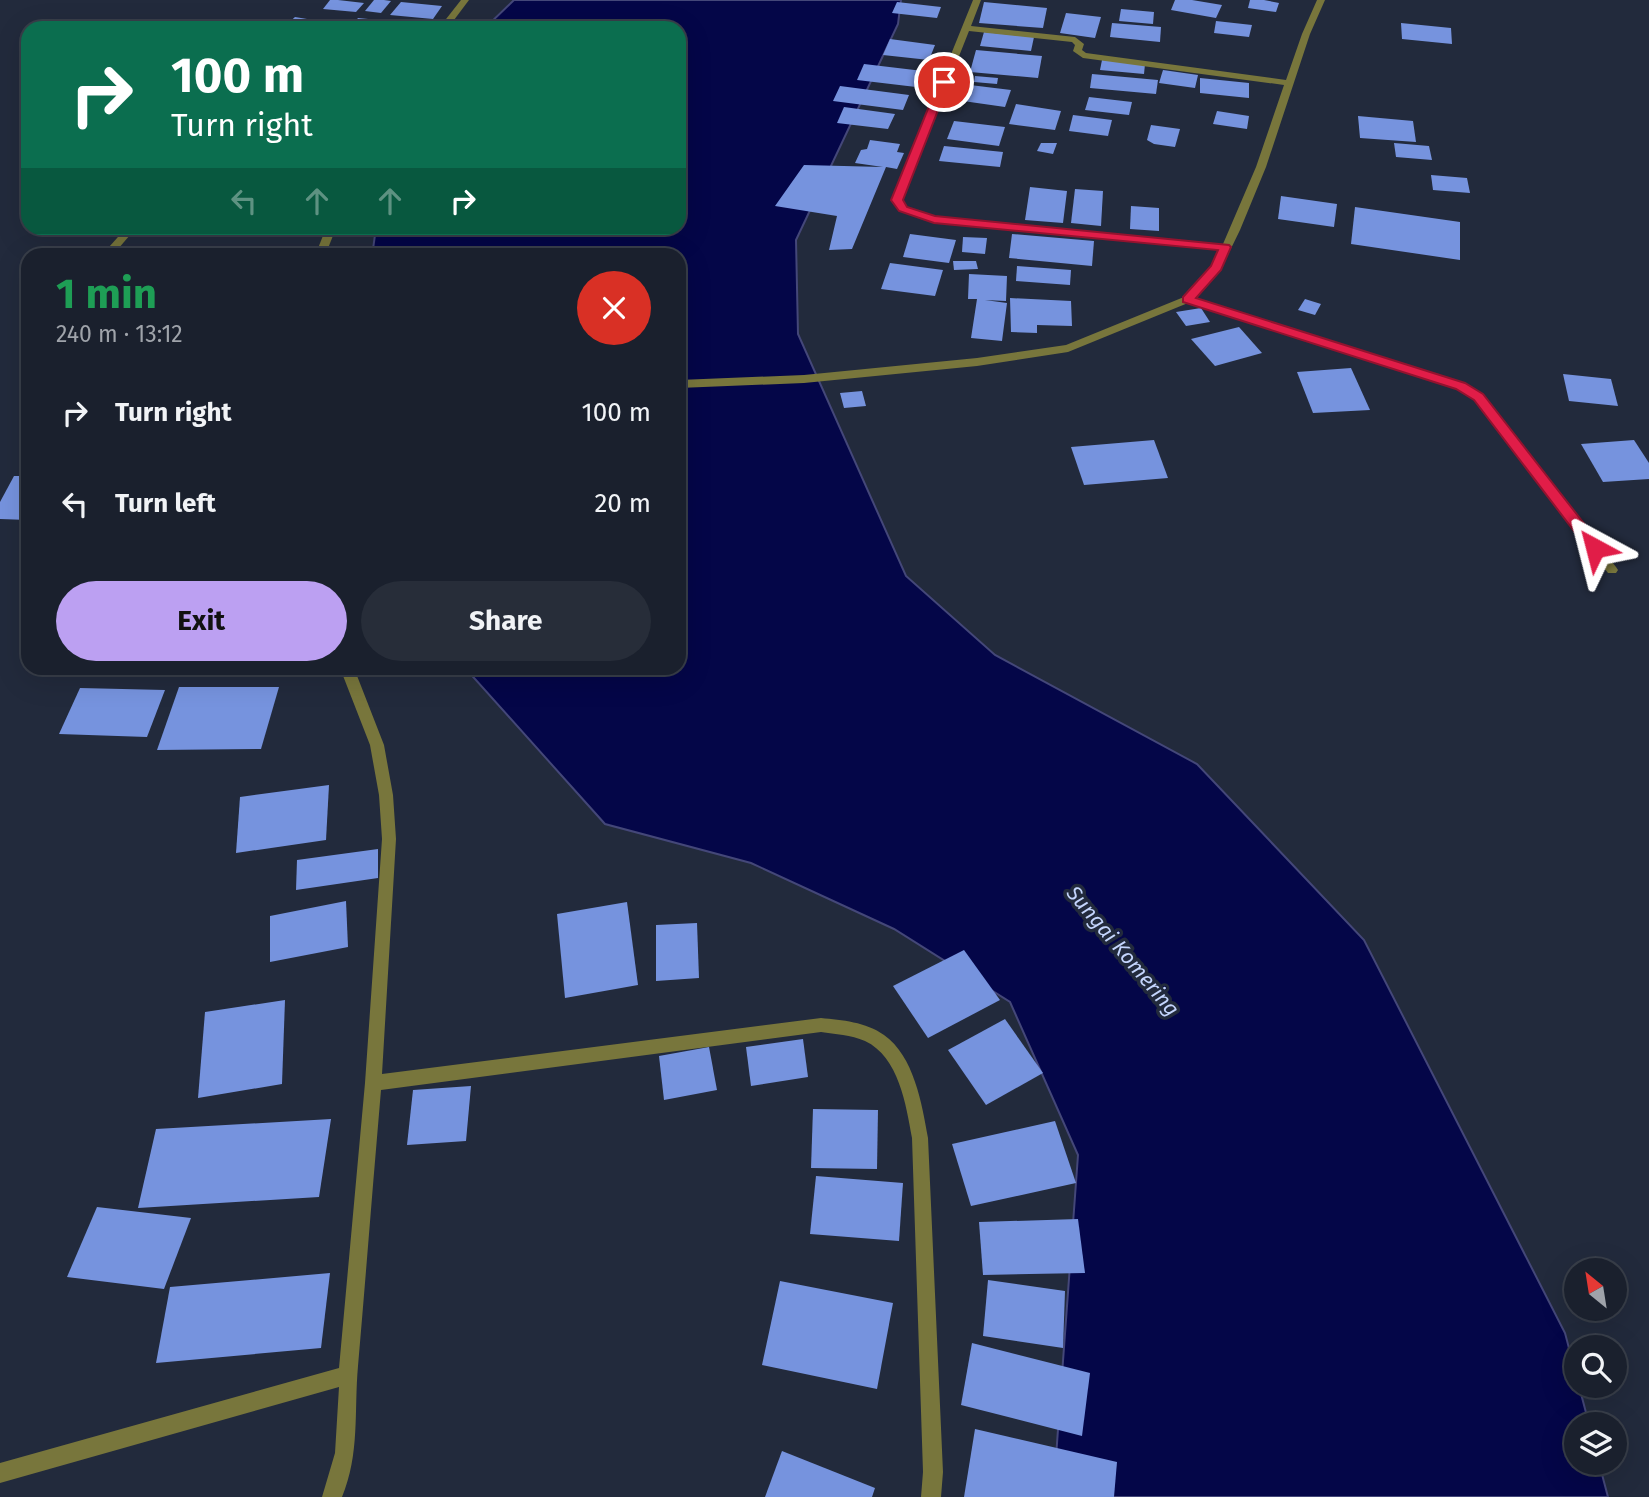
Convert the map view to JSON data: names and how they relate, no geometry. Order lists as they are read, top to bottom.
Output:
{
  "water": ["Sungai Komering"],
  "north": "top left",
  "page": {
    "turn": ["100 m", "Turn right"],
    "heading": ["1 min", "240 m · 13:12"],
    "list": [
      {
        "name": "Turn right",
        "value": "100 m"
      },
      {
        "name": "Turn left",
        "value": "20 m"
      }
    ],
    "buttons": ["Exit", "Share"]
  }
}
